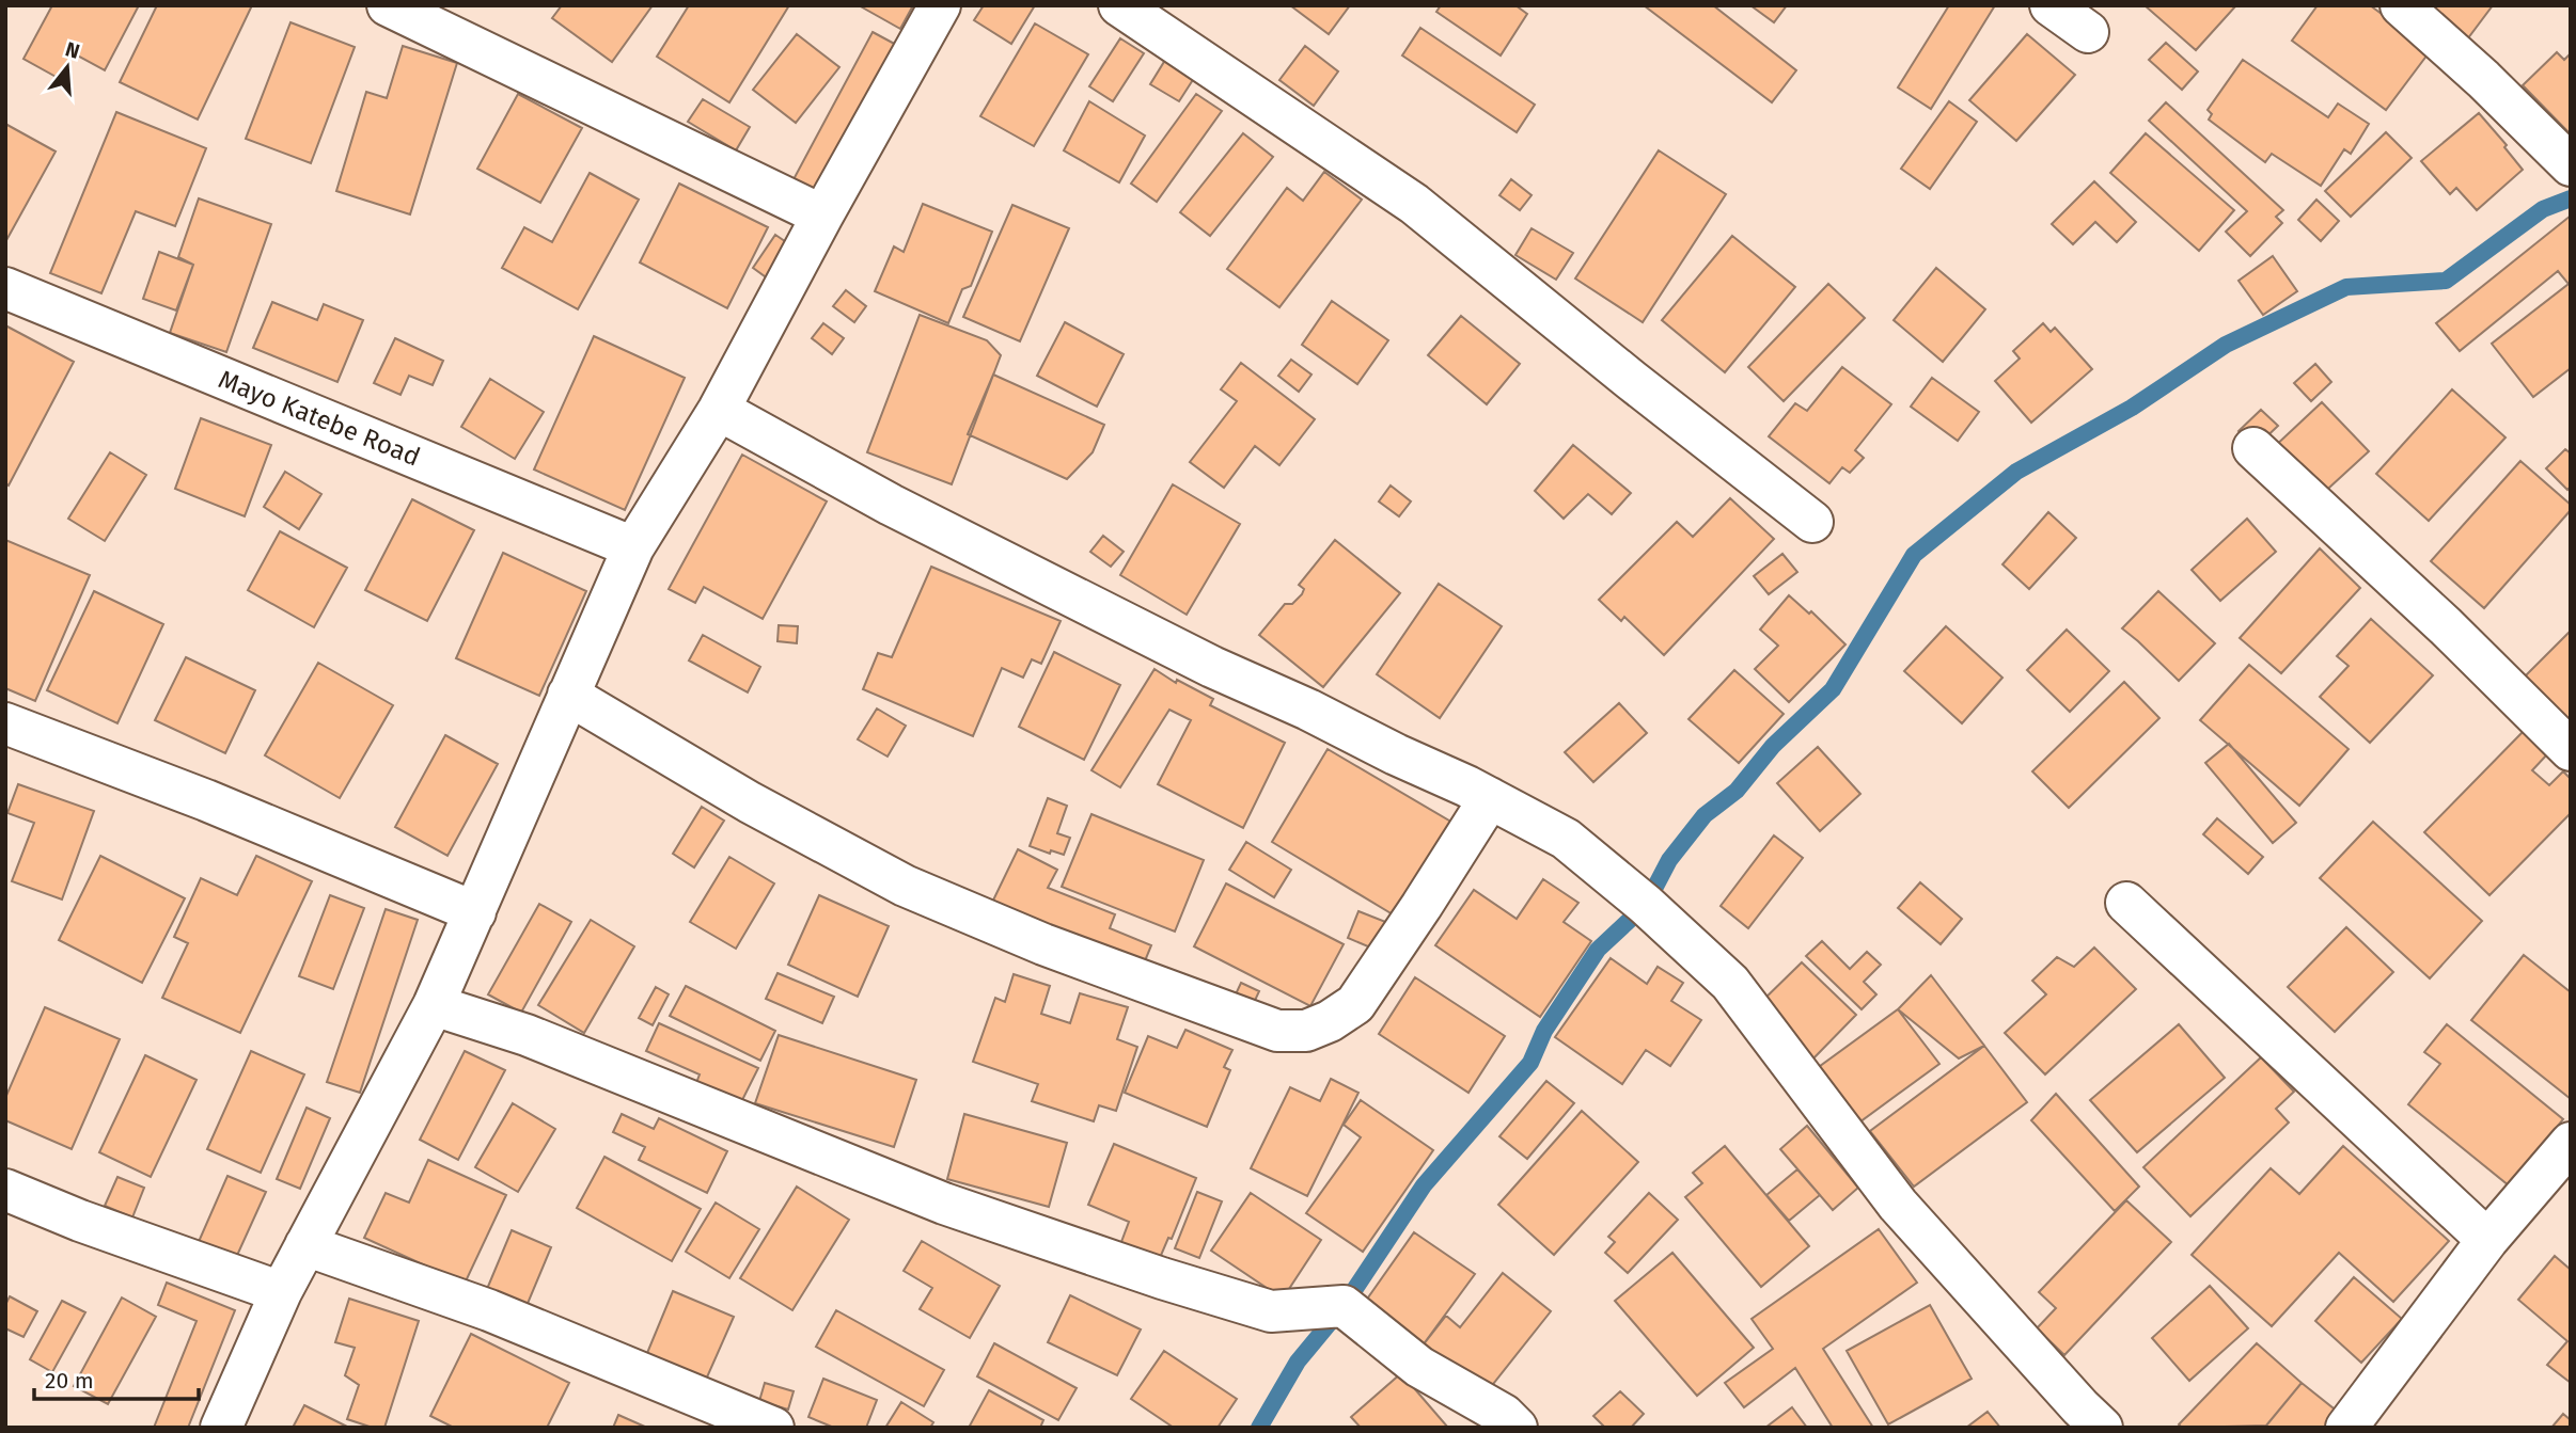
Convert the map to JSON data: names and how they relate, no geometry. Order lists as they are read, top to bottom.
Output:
{
  "streets": {
    "street": ["Mayo Katebe Road"]
  },
  "scale_bar": "20 m",
  "north": "top"
}
